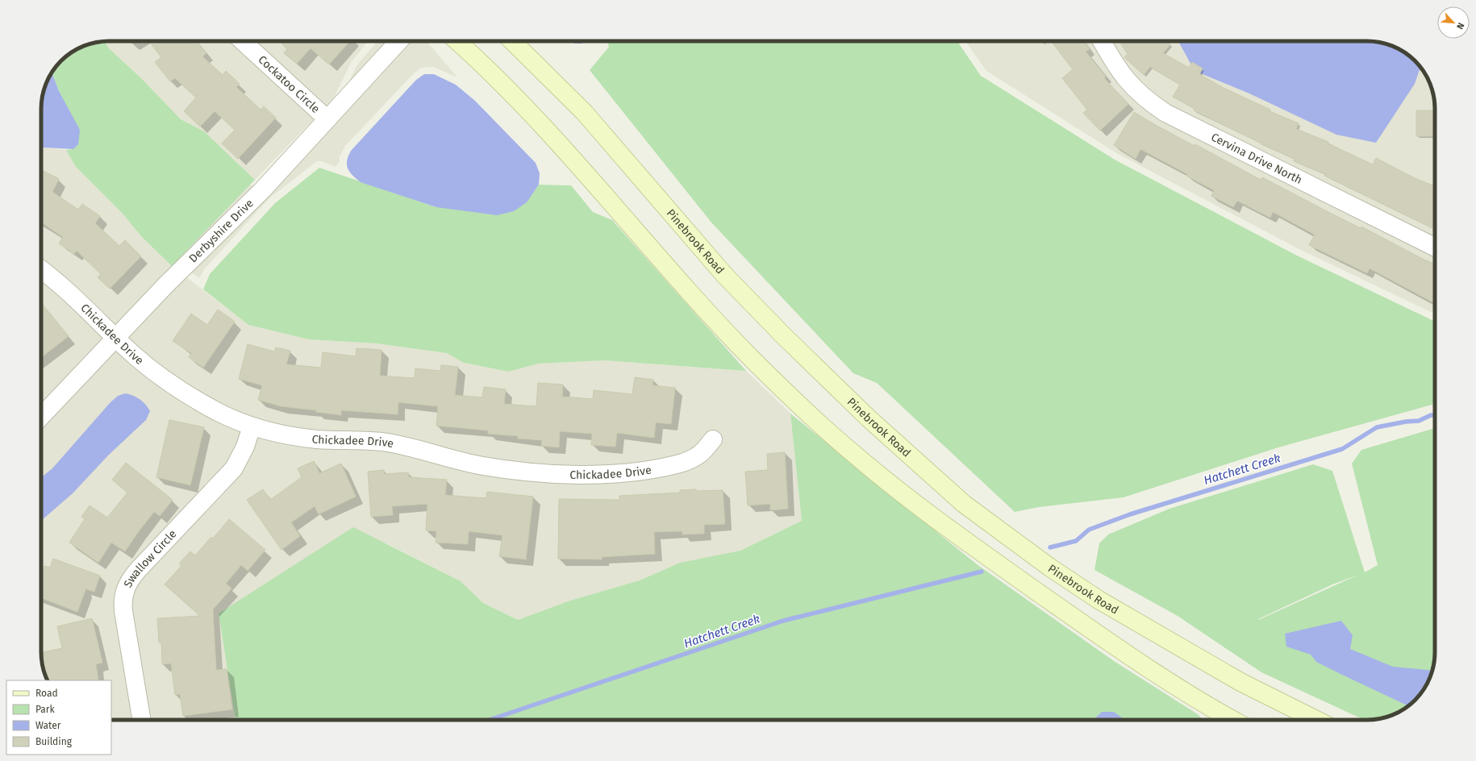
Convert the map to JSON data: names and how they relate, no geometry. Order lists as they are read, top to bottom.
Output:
{
  "streets": {
    "street": [
      "Cockatoo Circle",
      "Cervina Drive North",
      "Derbyshire Drive",
      "Pinebrook Road",
      "Chickadee Drive",
      "Swallow Circle"
    ]
  },
  "crossings": [
    ["Cockatoo Circle", "Derbyshire Drive"],
    ["Derbyshire Drive", "Chickadee Drive"],
    ["Chickadee Drive", "Swallow Circle"]
  ],
  "water": ["Hatchett Creek"],
  "legend": [
    "Road",
    "Park",
    "Water",
    "Building"
  ],
  "north": "bottom right"
}
